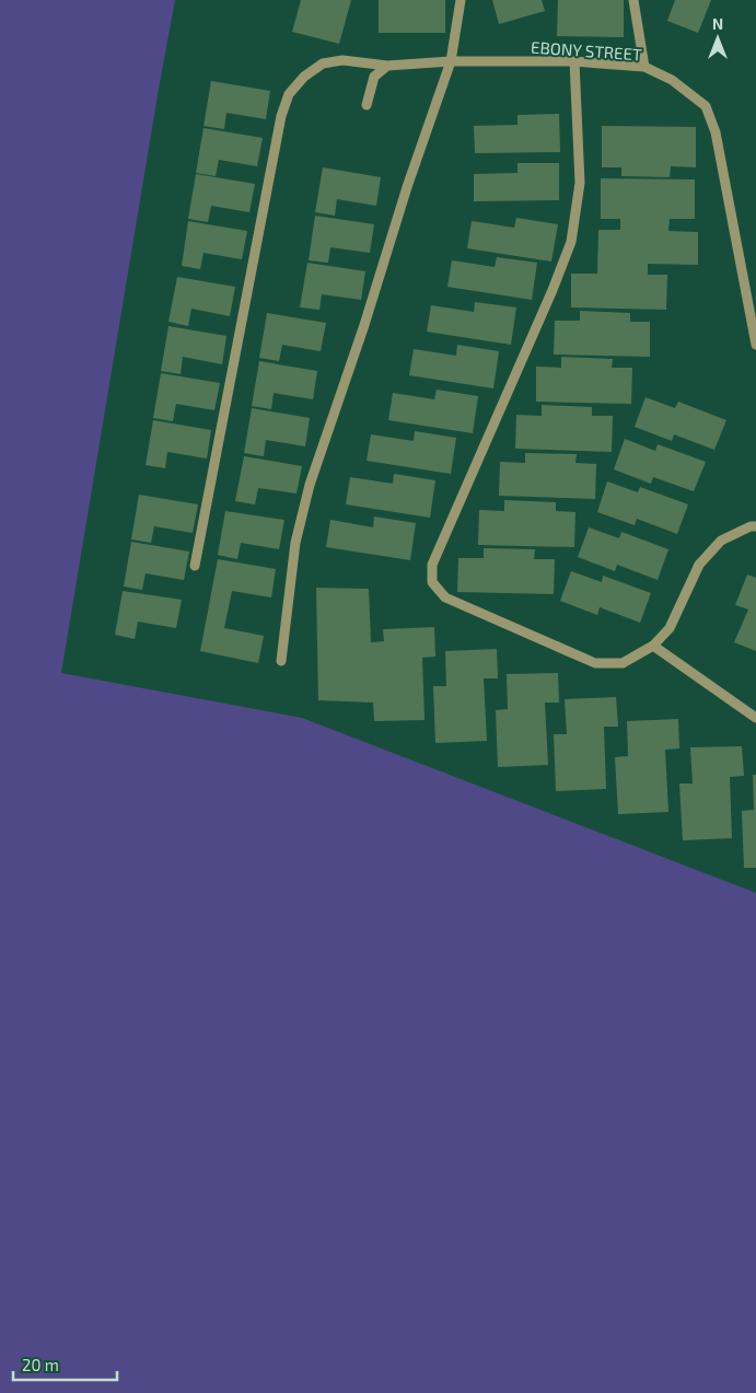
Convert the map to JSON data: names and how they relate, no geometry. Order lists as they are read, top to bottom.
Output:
{
  "streets": {
    "street": ["EBONY STREET"]
  },
  "scale_bar": "20 m",
  "north": "top"
}
